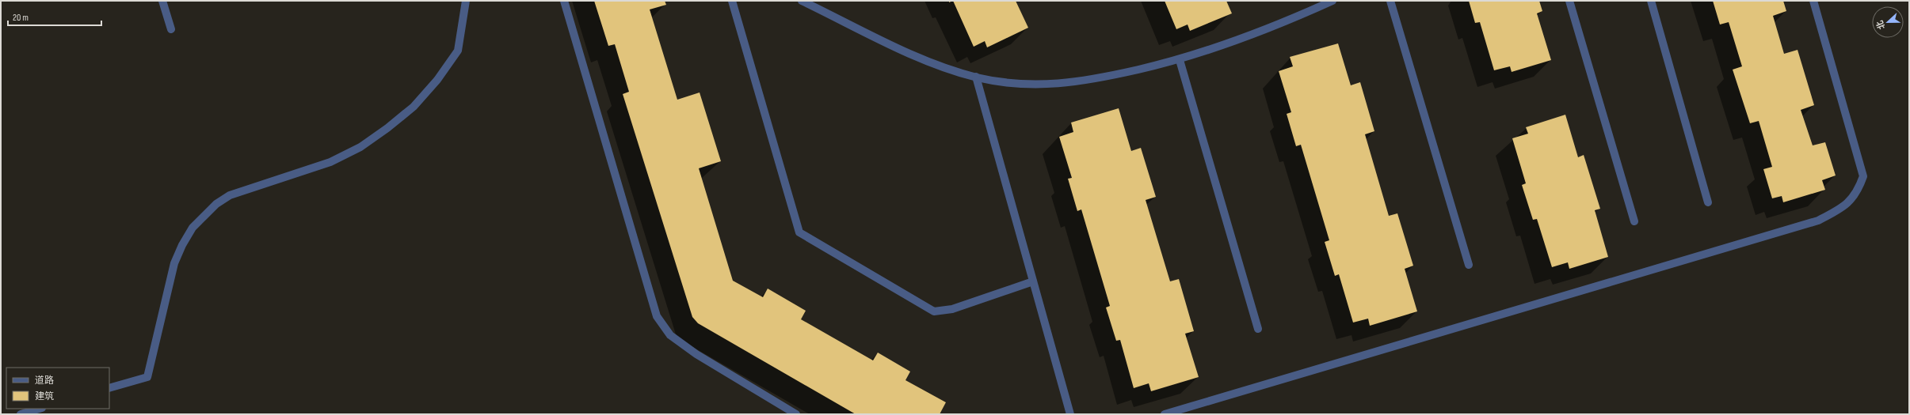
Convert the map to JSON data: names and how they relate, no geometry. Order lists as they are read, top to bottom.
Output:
{
  "legend": ["道路", "建筑"],
  "scale_bar": "20 m",
  "north": "left"
}
